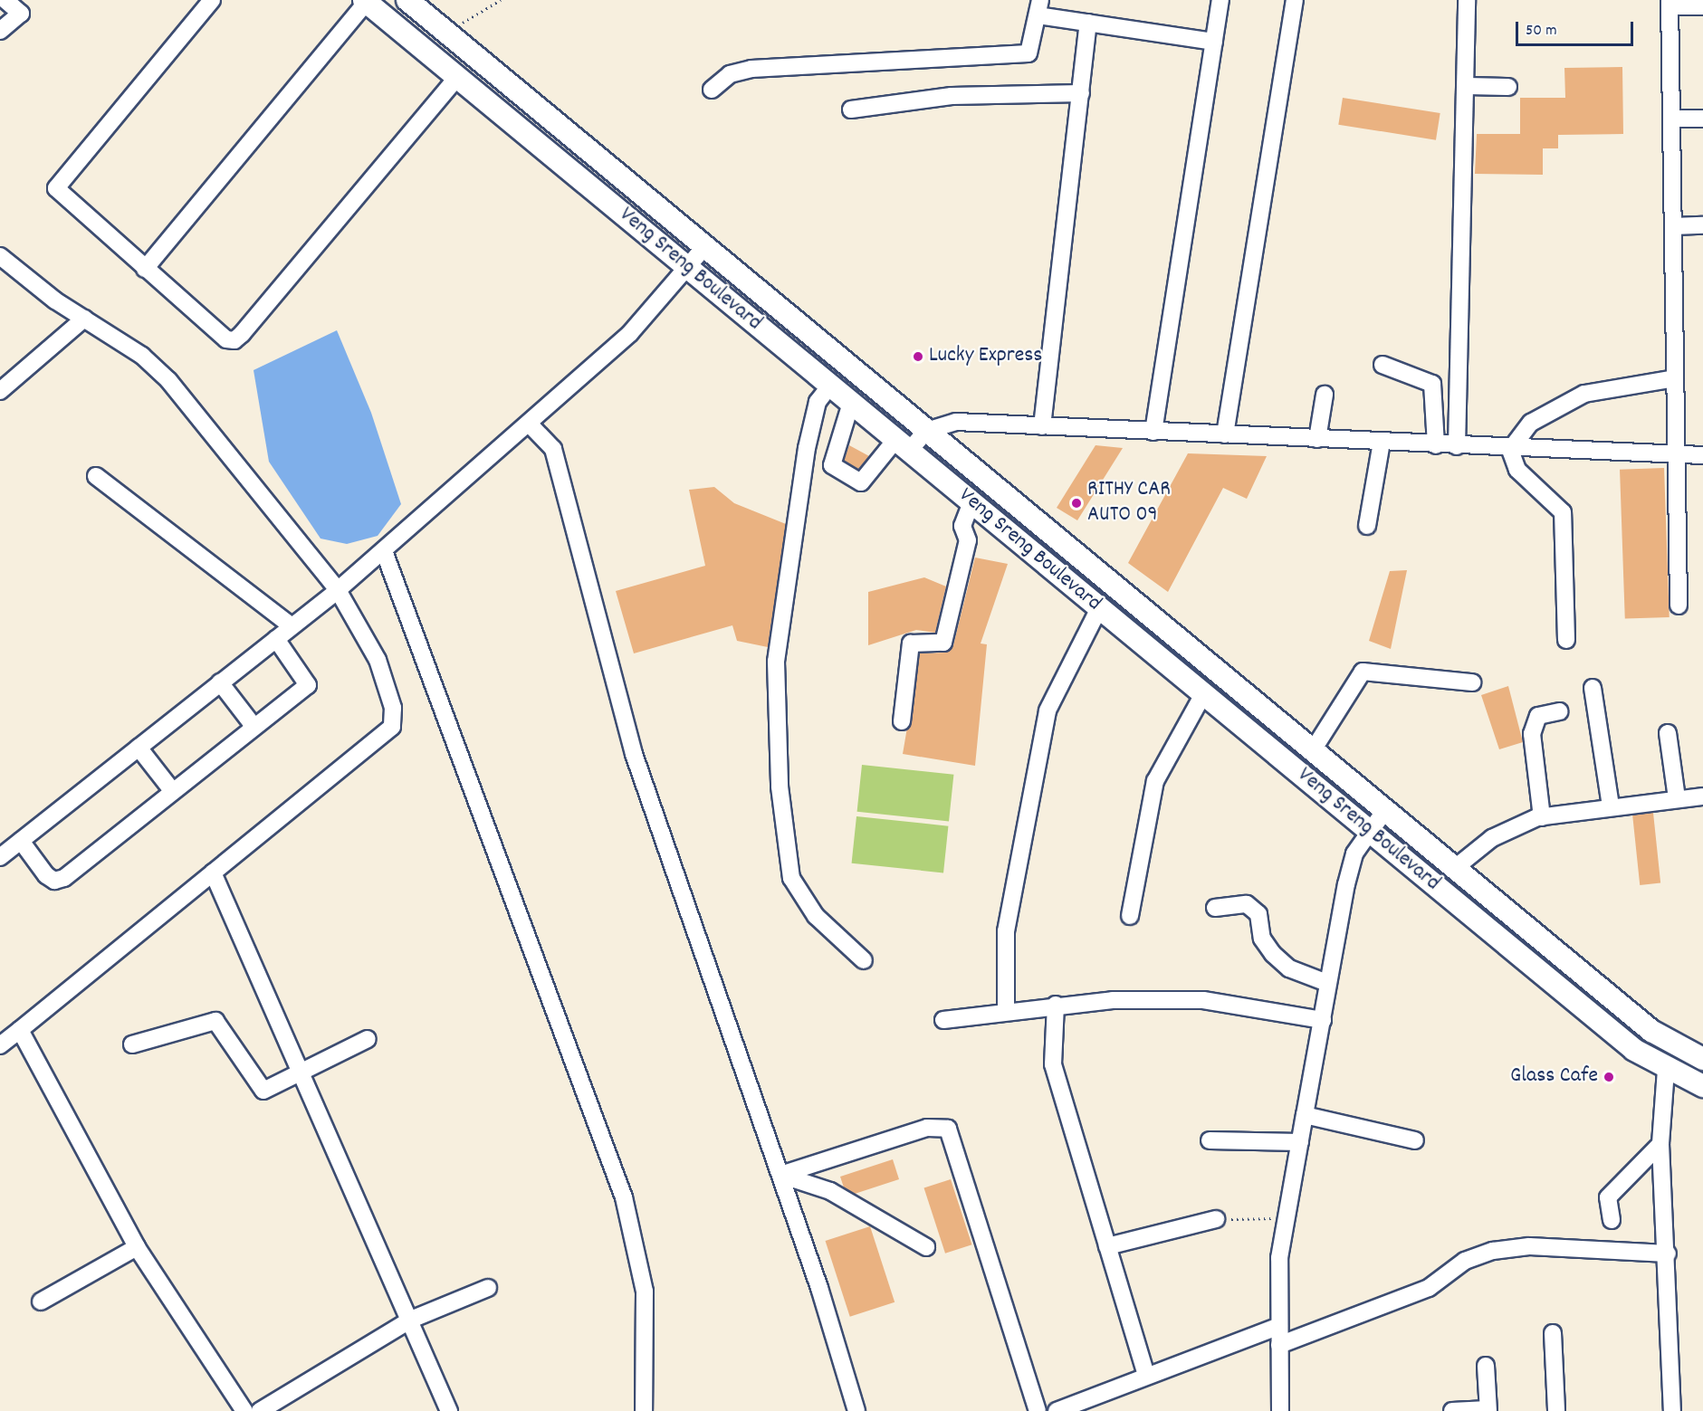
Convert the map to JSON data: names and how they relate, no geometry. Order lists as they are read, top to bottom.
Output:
{
  "streets": {
    "main road": ["Veng Sreng Boulevard"]
  },
  "places": ["Lucky Express", "RITHY CAR AUTO 09", "Glass Cafe"],
  "scale_bar": "50 m"
}
